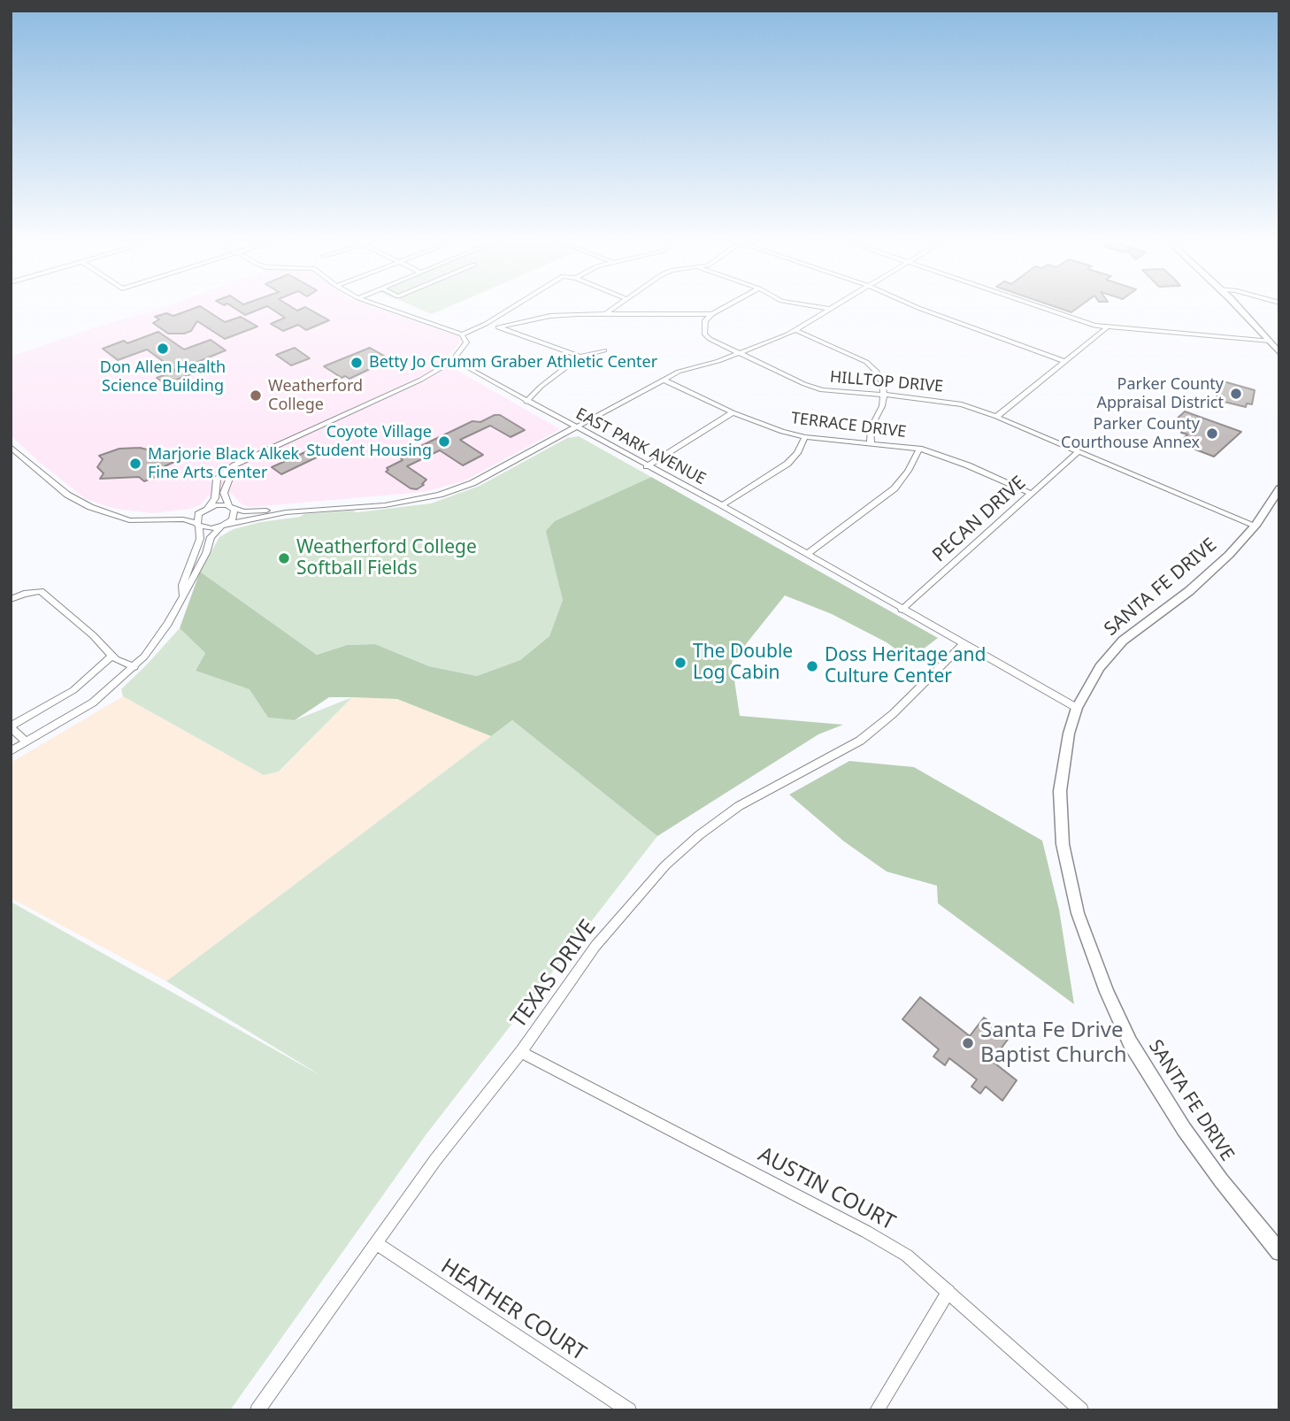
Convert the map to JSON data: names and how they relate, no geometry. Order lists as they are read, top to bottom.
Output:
{
  "streets": {
    "main road": ["SANTA FE DRIVE"],
    "street": [
      "HILLTOP DRIVE",
      "TERRACE DRIVE",
      "EAST PARK AVENUE",
      "PECAN DRIVE",
      "TEXAS DRIVE",
      "AUSTIN COURT",
      "HEATHER COURT"
    ]
  },
  "crossings": [
    ["HILLTOP DRIVE", "PECAN DRIVE"],
    ["HILLTOP DRIVE", "SANTA FE DRIVE"],
    ["TERRACE DRIVE", "PECAN DRIVE"],
    ["EAST PARK AVENUE", "PECAN DRIVE"],
    ["EAST PARK AVENUE", "SANTA FE DRIVE"],
    ["EAST PARK AVENUE", "TEXAS DRIVE"],
    ["TEXAS DRIVE", "AUSTIN COURT"],
    ["TEXAS DRIVE", "HEATHER COURT"]
  ],
  "places": [
    "Don Allen Health Science Building",
    "Betty Jo Crumm Graber Athletic Center",
    "Parker County Appraisal District",
    "Weatherford College",
    "Parker County Courthouse Annex",
    "Coyote Village Student Housing",
    "Marjorie Black Alkek Fine Arts Center",
    "Weatherford College Softball Fields",
    "The Double Log Cabin",
    "Doss Heritage and Culture Center",
    "Santa Fe Drive Baptist Church"
  ]
}
